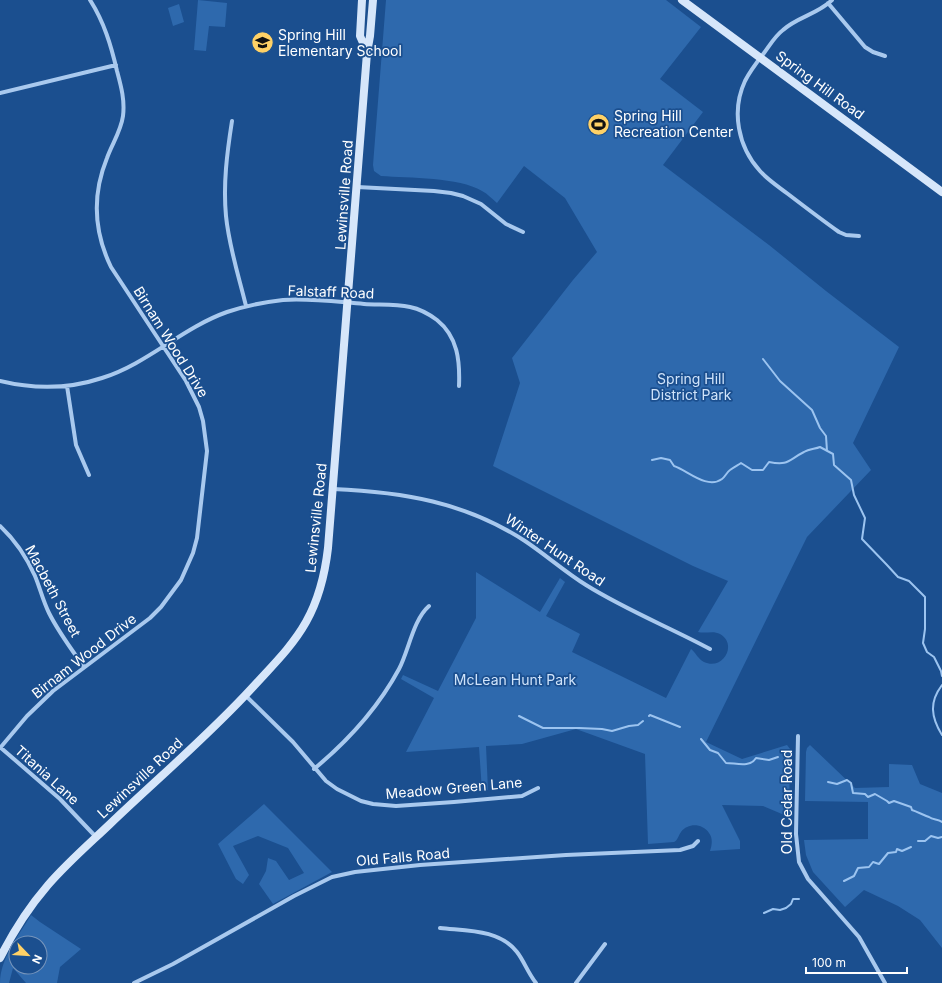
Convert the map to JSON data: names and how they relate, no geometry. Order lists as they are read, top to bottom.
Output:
{
  "streets": {
    "main road": ["Spring Hill Road", "Lewinsville Road"],
    "street": [
      "Falstaff Road",
      "Birnam Wood Drive",
      "Winter Hunt Road",
      "Macbeth Street",
      "Titania Lane",
      "Meadow Green Lane",
      "Old Cedar Road",
      "Old Falls Road"
    ]
  },
  "crossings": [
    ["Lewinsville Road", "Falstaff Road"],
    ["Lewinsville Road", "Winter Hunt Road"],
    ["Lewinsville Road", "Titania Lane"],
    ["Lewinsville Road", "Meadow Green Lane"],
    ["Falstaff Road", "Birnam Wood Drive"],
    ["Birnam Wood Drive", "Macbeth Street"],
    ["Birnam Wood Drive", "Titania Lane"]
  ],
  "parks": ["Spring Hill District Park", "McLean Hunt Park"],
  "places": {
    "school or university": ["Spring Hill Elementary School"],
    "sports": ["Spring Hill Recreation Center"]
  },
  "scale_bar": "100 m",
  "north": "bottom right"
}
